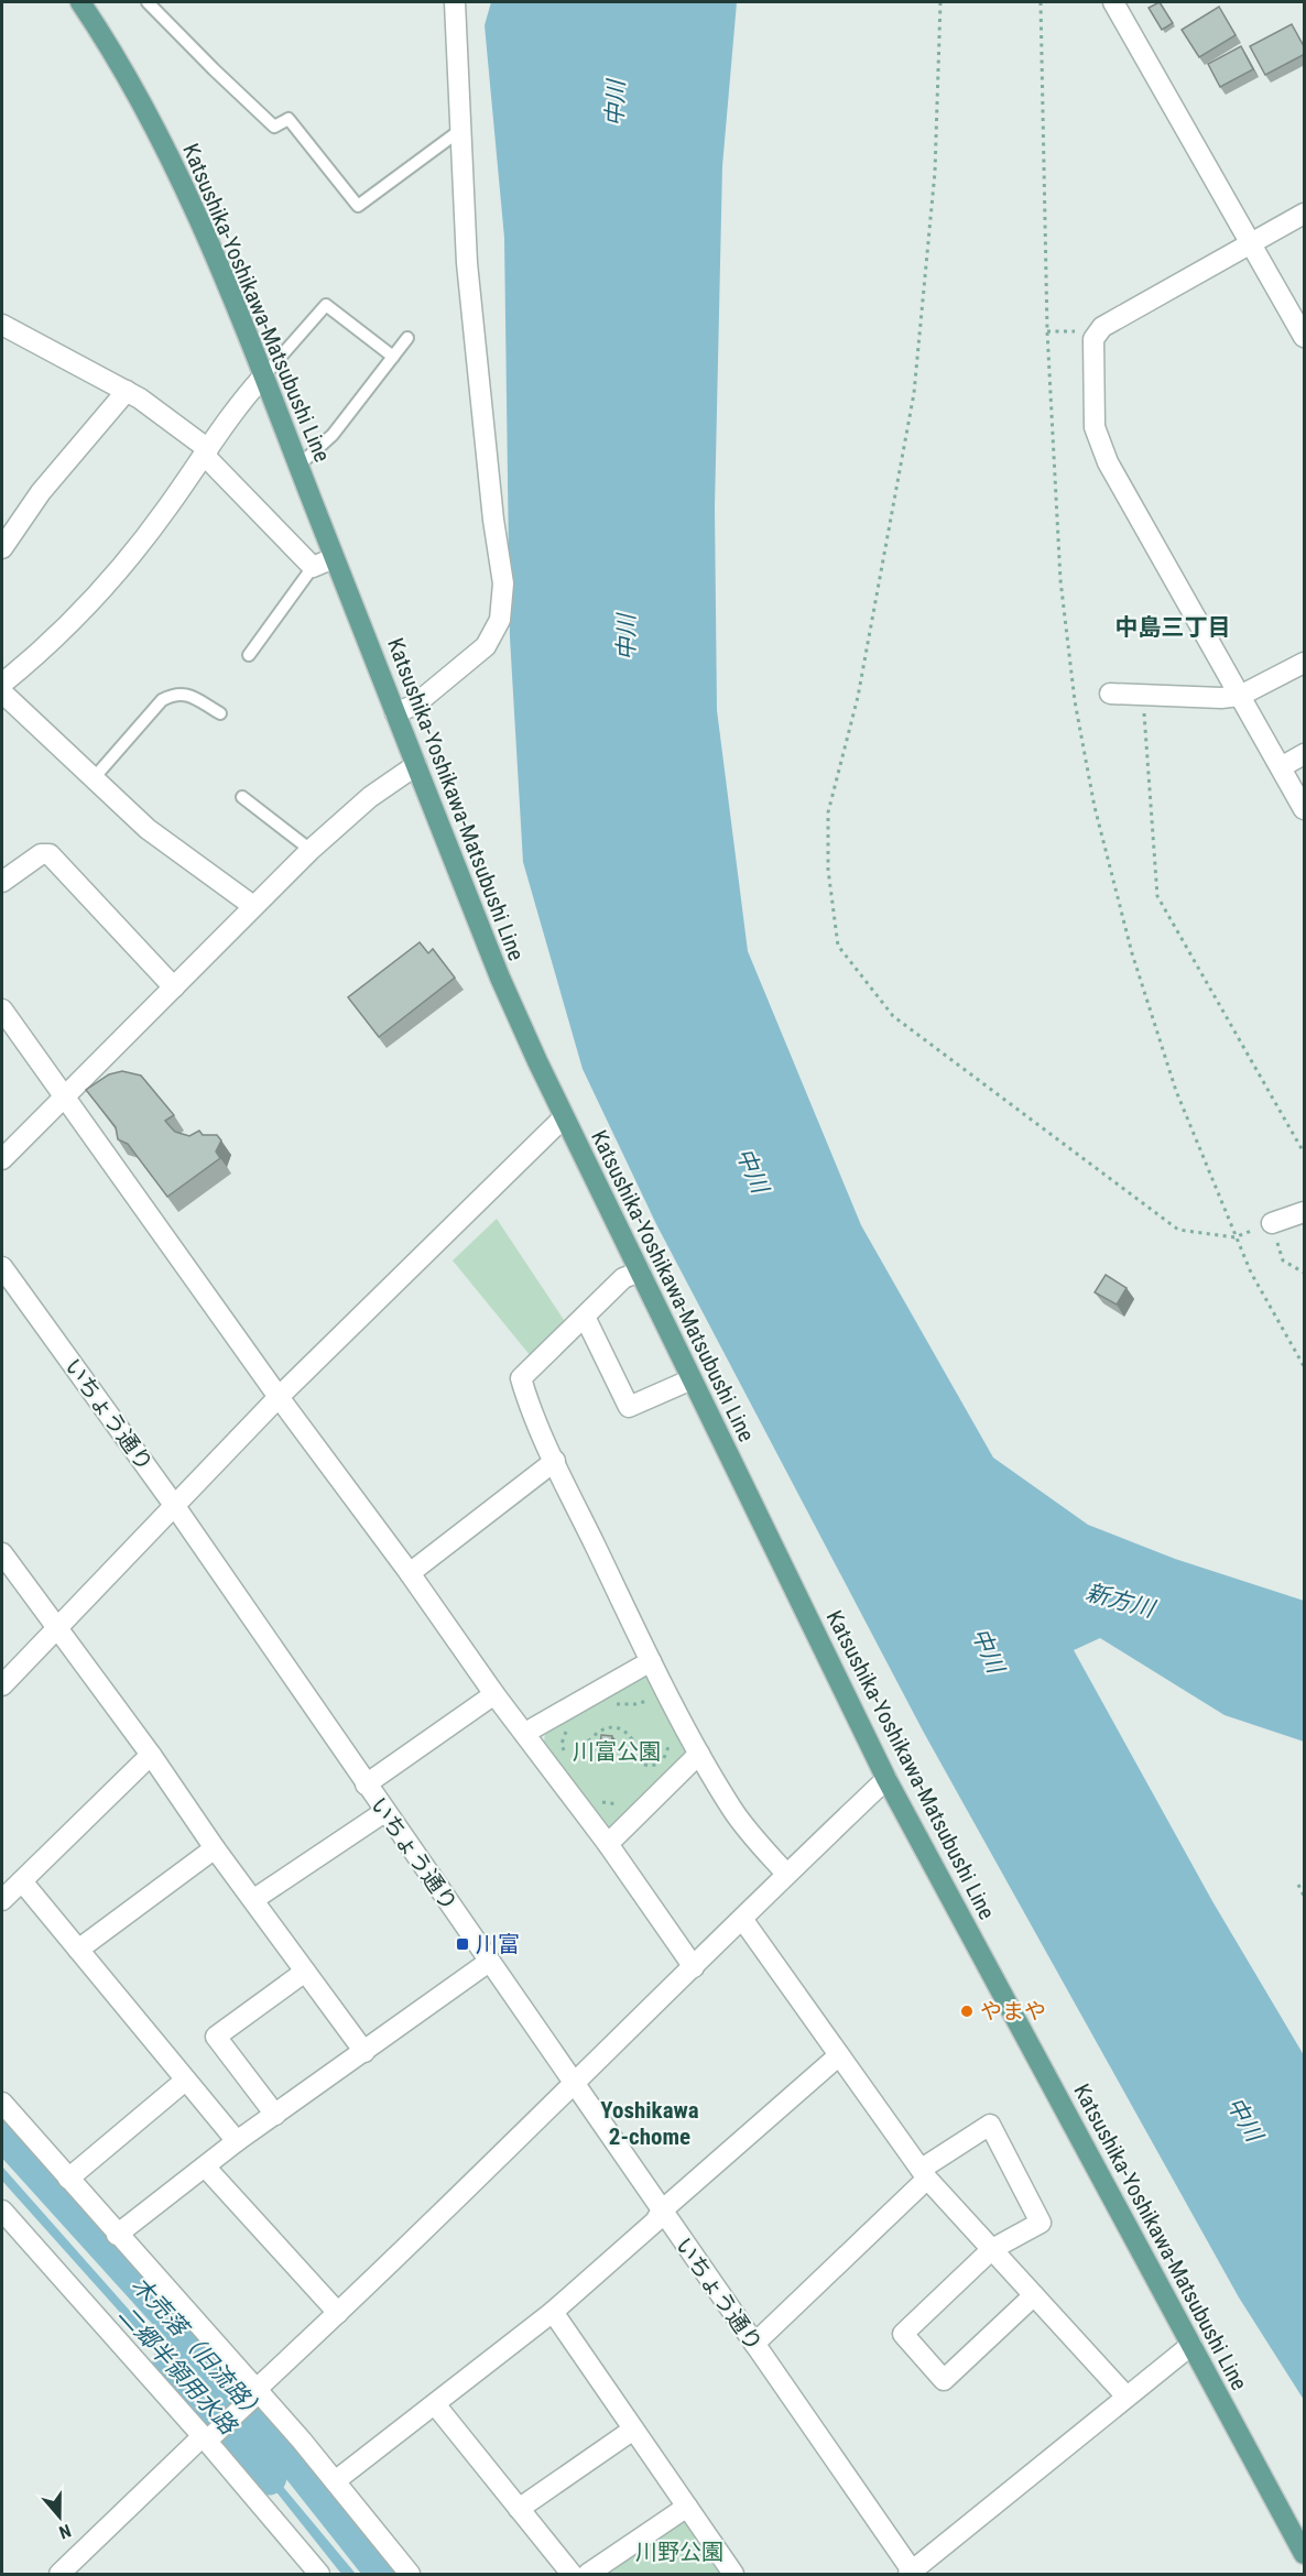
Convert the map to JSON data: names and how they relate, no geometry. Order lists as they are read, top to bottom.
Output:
{
  "streets": {
    "main road": ["Katsushika-Yoshikawa-Matsubushi Line"],
    "street": ["いちょう通り"]
  },
  "districts": ["中島三丁目", "Yoshikawa 2-chome"],
  "water": [
    "中川",
    "新方川",
    "木売落（旧流路）",
    "二郷半領用水路"
  ],
  "parks": ["川富公園", "川野公園"],
  "places": {
    "transit": ["川富"],
    "other": ["やまや"]
  },
  "north": "bottom"
}
